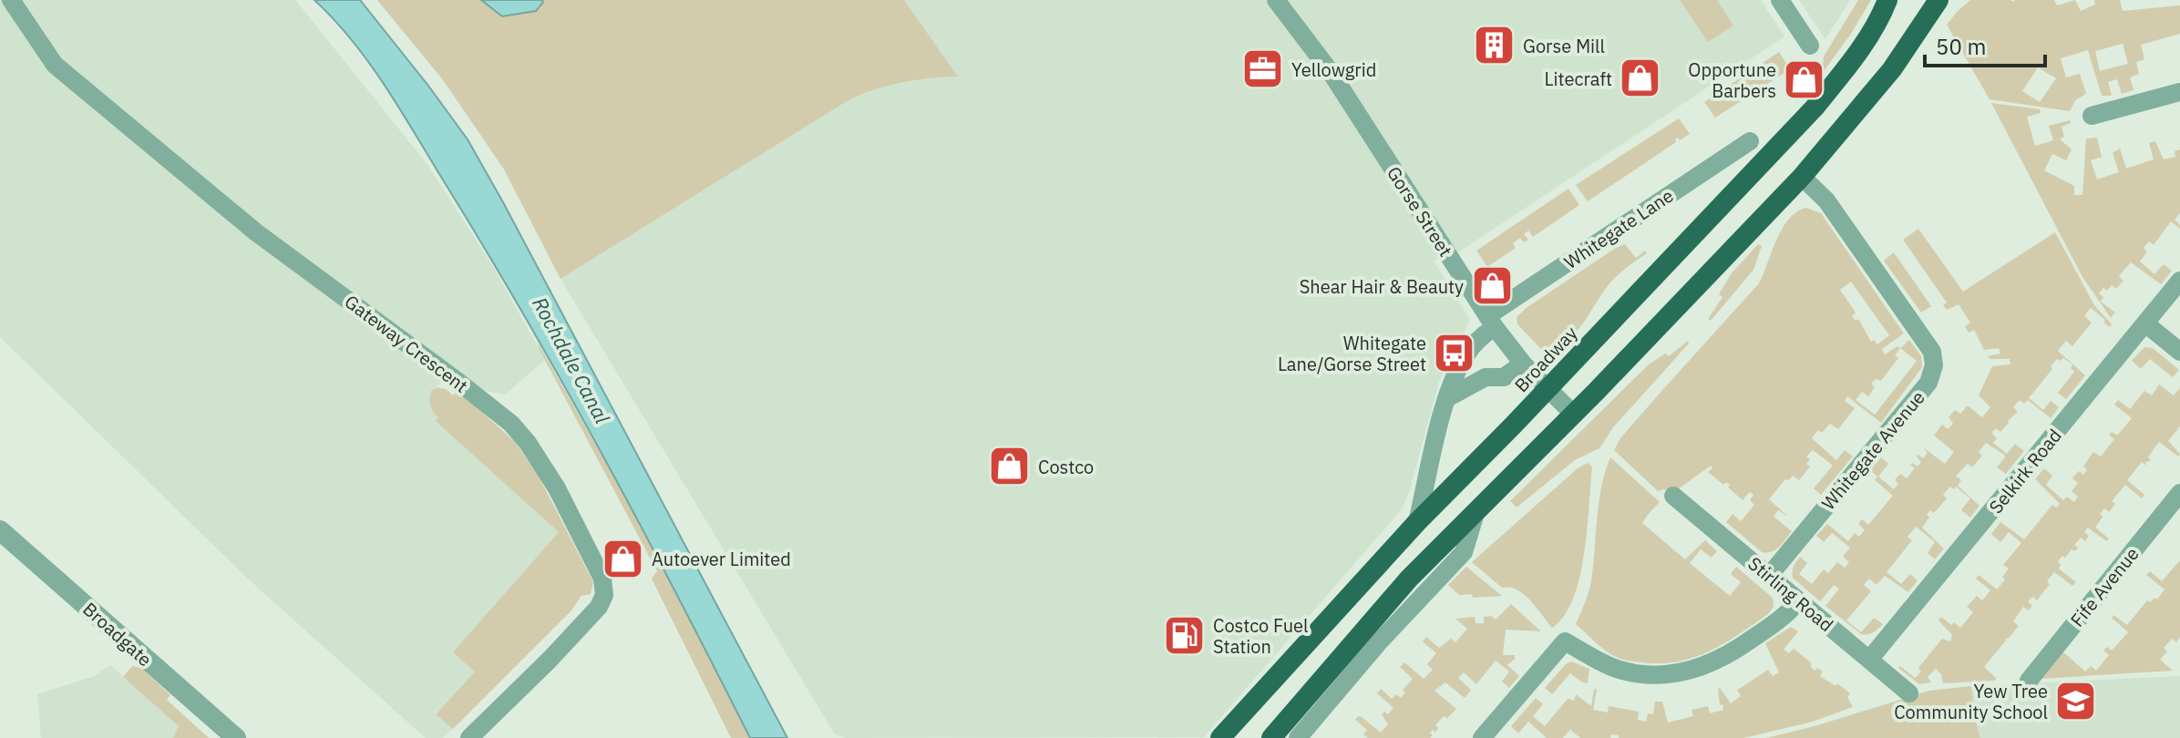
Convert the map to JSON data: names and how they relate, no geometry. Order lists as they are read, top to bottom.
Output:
{
  "streets": {
    "highway": ["Broadway"],
    "street": [
      "Gorse Street",
      "Whitegate Lane",
      "Gateway Crescent",
      "Whitegate Avenue",
      "Selkirk Road",
      "Fife Avenue",
      "Stirling Road",
      "Broadgate"
    ]
  },
  "crossings": [
    ["Gorse Street", "Whitegate Lane"],
    ["Gorse Street", "Broadway"],
    ["Whitegate Lane", "Broadway"],
    ["Whitegate Avenue", "Stirling Road"],
    ["Selkirk Road", "Stirling Road"]
  ],
  "water": ["Rochdale Canal"],
  "places": {
    "building": ["Gorse Mill"],
    "office": ["Yellowgrid"],
    "shop": [
      "Litecraft",
      "Opportune Barbers",
      "Shear Hair & Beauty",
      "Costco",
      "Autoever Limited"
    ],
    "bus stop": ["Whitegate Lane/Gorse Street"],
    "fuel station": ["Costco Fuel Station"],
    "school or university": ["Yew Tree Community School"]
  },
  "scale_bar": "50 m"
}
